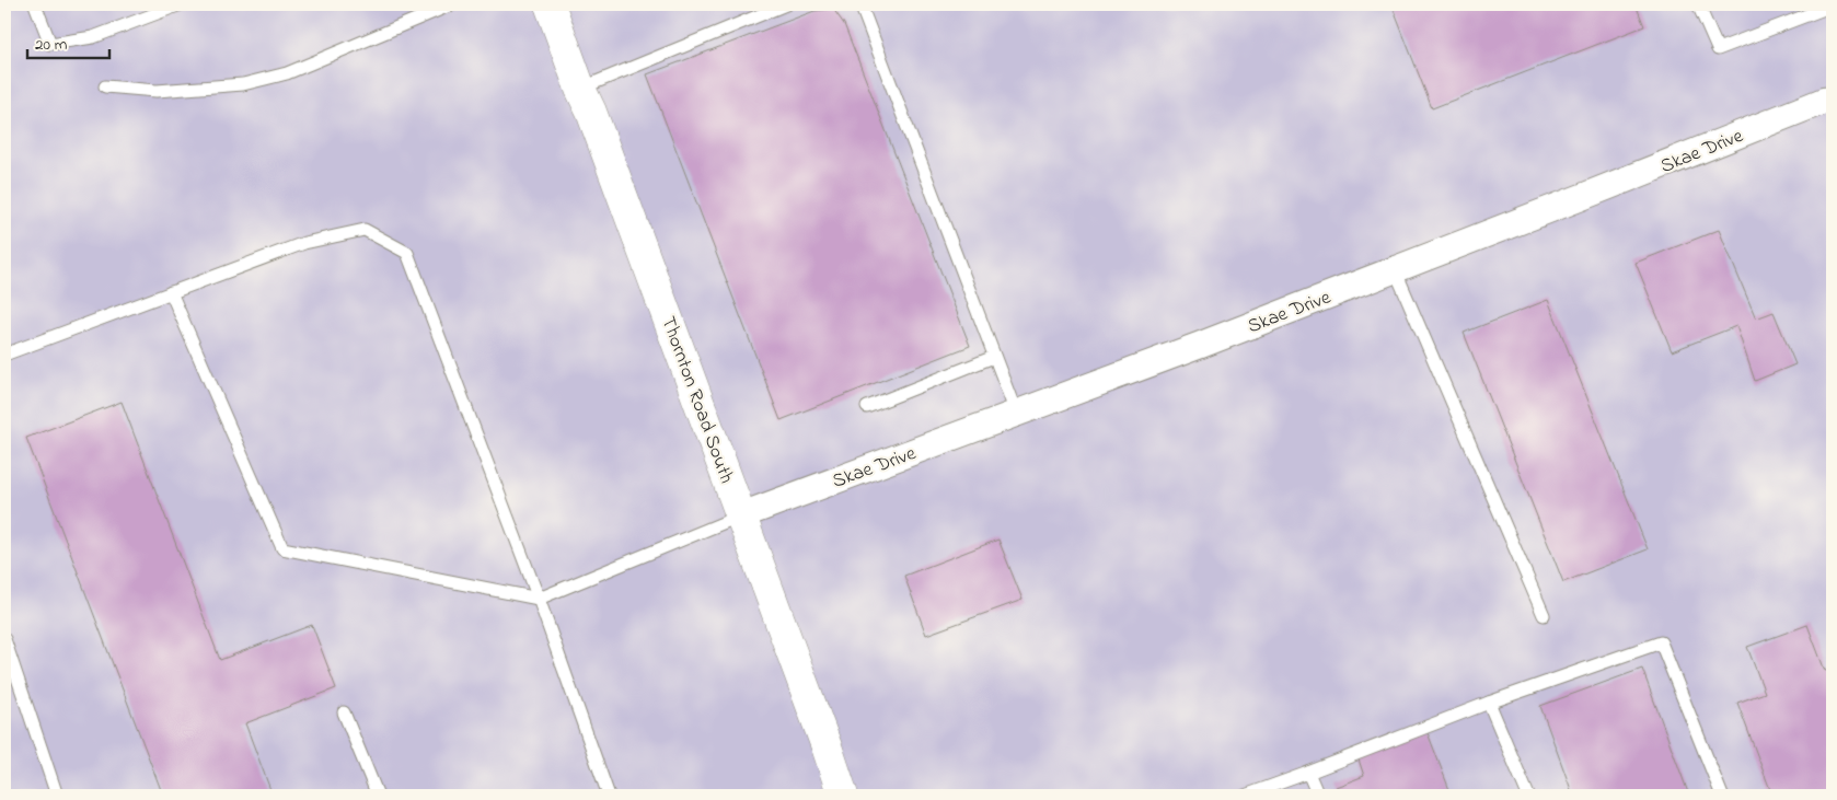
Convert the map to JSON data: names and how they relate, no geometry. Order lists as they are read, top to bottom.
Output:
{
  "streets": {
    "street": ["Skae Drive", "Thornton Road South"]
  },
  "crossings": [
    ["Skae Drive", "Thornton Road South"]
  ],
  "scale_bar": "20 m"
}
